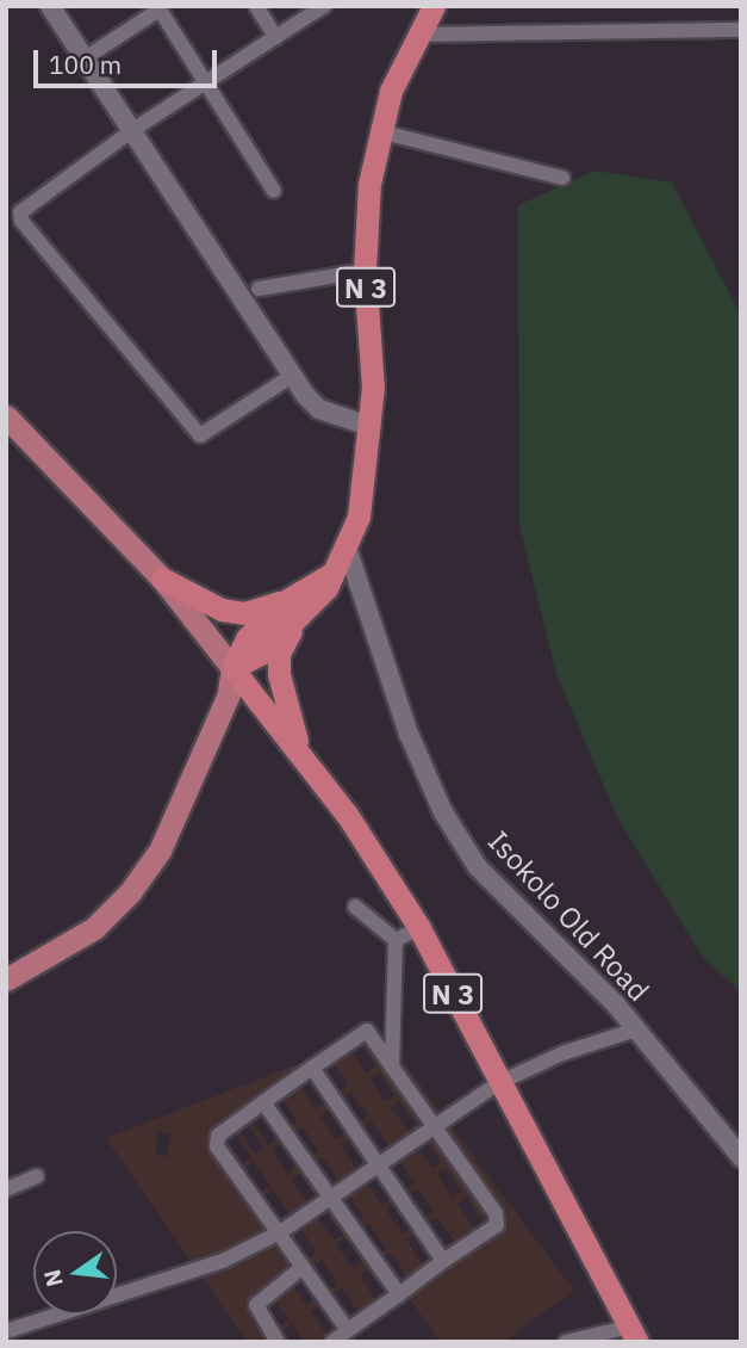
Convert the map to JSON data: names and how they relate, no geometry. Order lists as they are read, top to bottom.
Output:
{
  "streets": {
    "highway": ["N 3"],
    "street": ["Isokolo Old Road"]
  },
  "crossings": [
    ["N 3", "Isokolo Old Road"]
  ],
  "scale_bar": "100 m",
  "north": "left"
}
